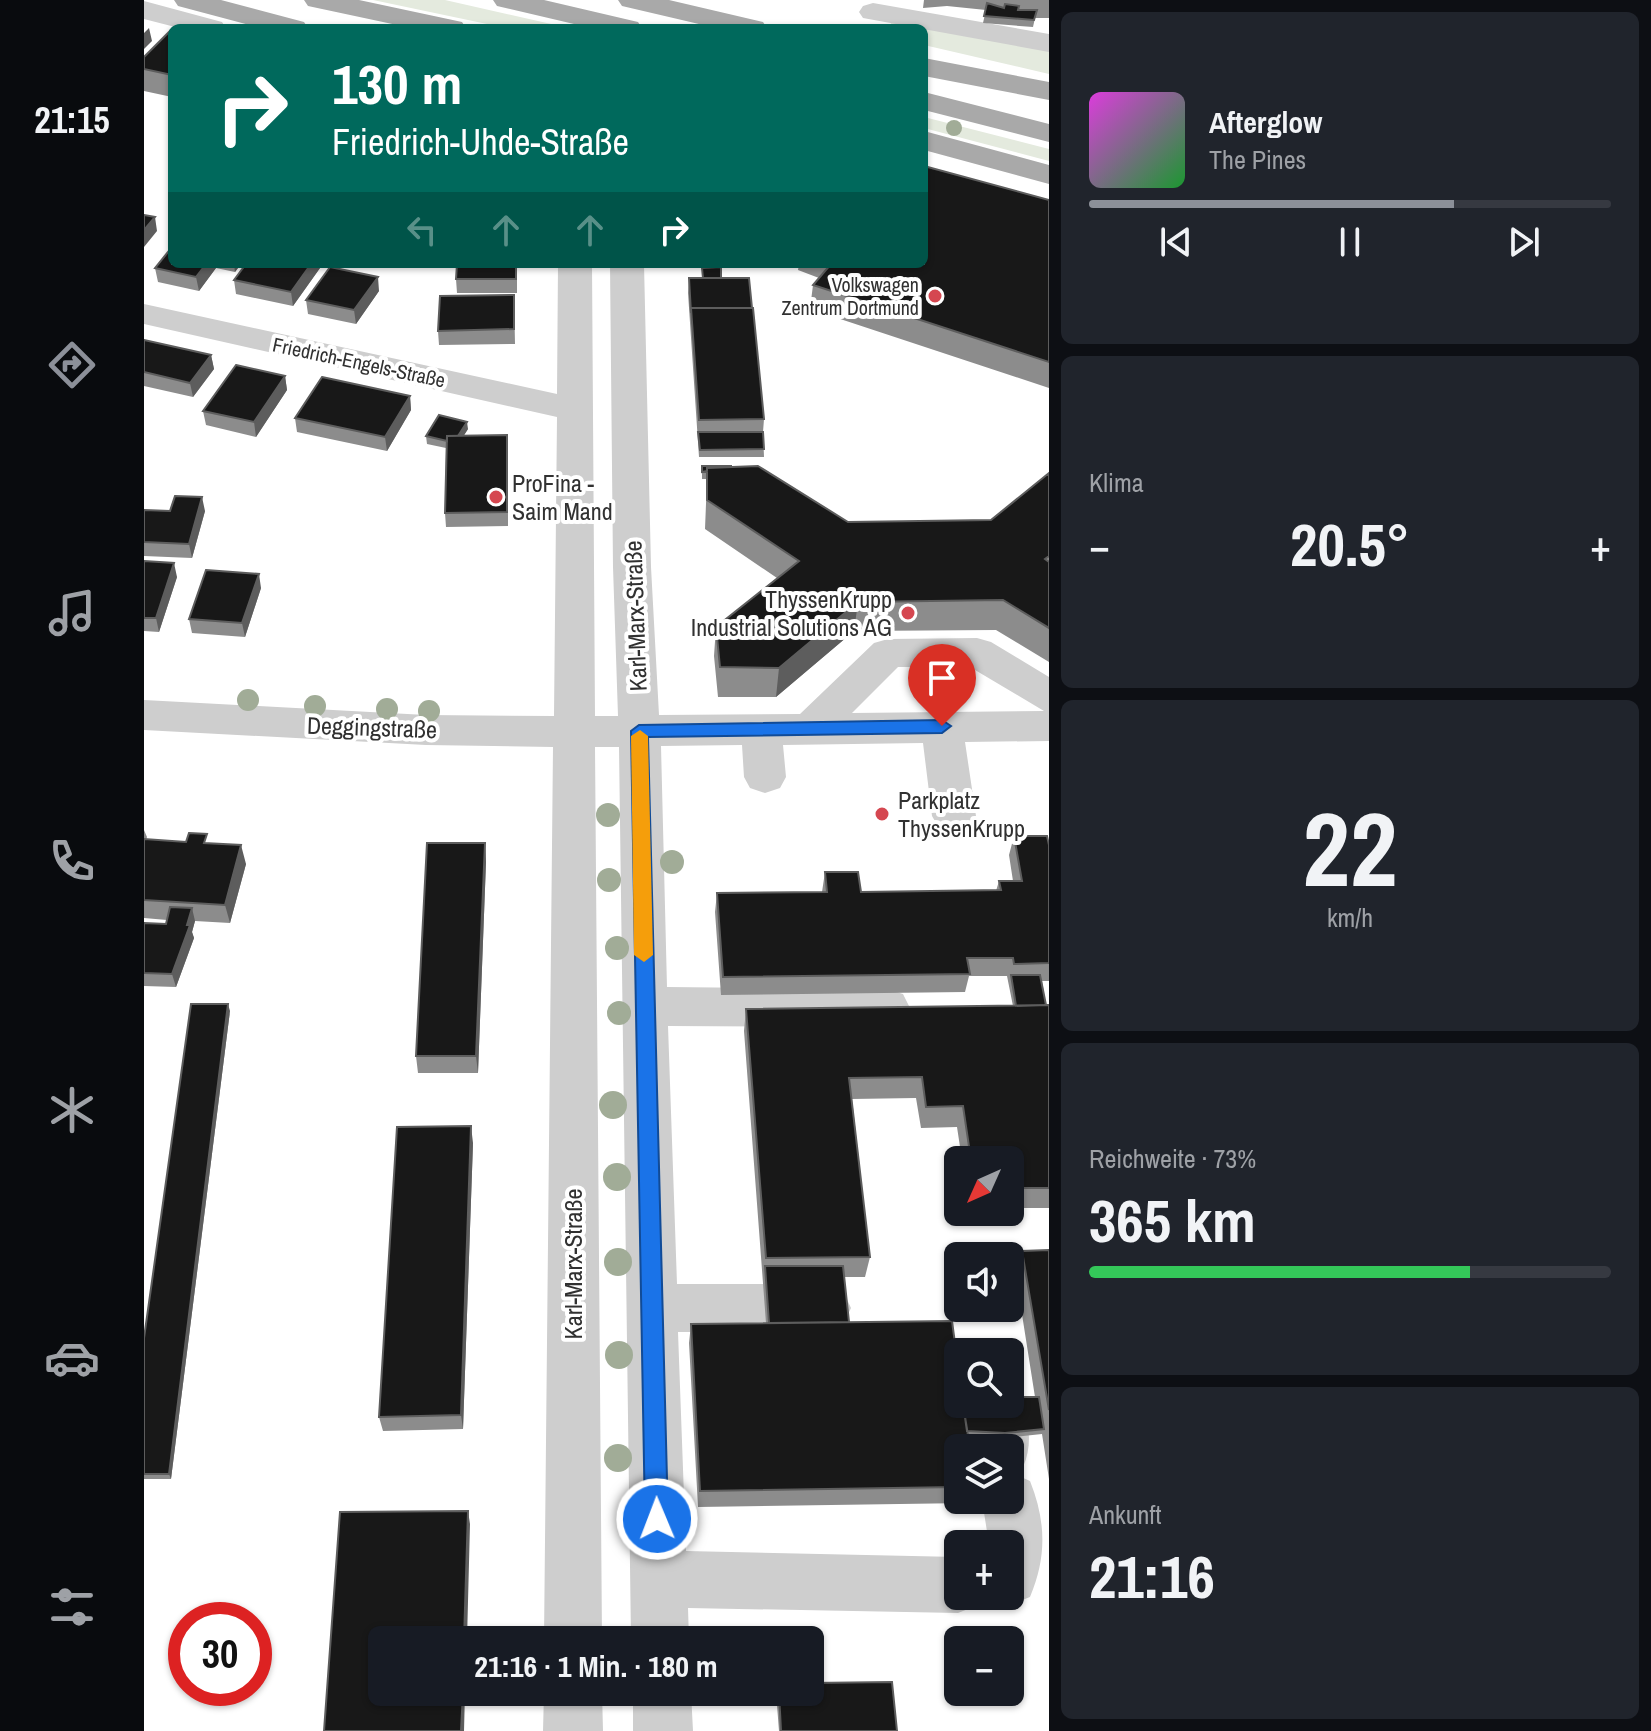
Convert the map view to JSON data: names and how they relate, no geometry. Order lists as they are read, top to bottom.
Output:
{
  "streets": {
    "street": ["Friedrich-Engels-Straße", "Karl-Marx-Straße", "Deggingstraße"]
  },
  "crossings": [
    ["Friedrich-Engels-Straße", "Karl-Marx-Straße"],
    ["Karl-Marx-Straße", "Deggingstraße"]
  ],
  "places": [
    "Volkswagen Zentrum Dortmund",
    "ProFina - Saim Mand",
    "ThyssenKrupp Industrial Solutions AG",
    "Parkplatz ThyssenKrupp"
  ],
  "north": "bottom left",
  "page": {
    "tabs": "21:15",
    "turn": ["130 m", "Friedrich-Uhde-Straße"],
    "song": ["Afterglow", "The Pines"],
    "tile": [
      "Klima",
      ["22", "km/h"],
      ["Reichweite · 73%", "365 km"],
      ["Ankunft", "21:16"]
    ],
    "heat": ["−", "20.5°", "+"],
    "map_buttons": ["+", "−"],
    "limit": "30",
    "trip": "21:16 · 1 Min. · 180 m"
  }
}
